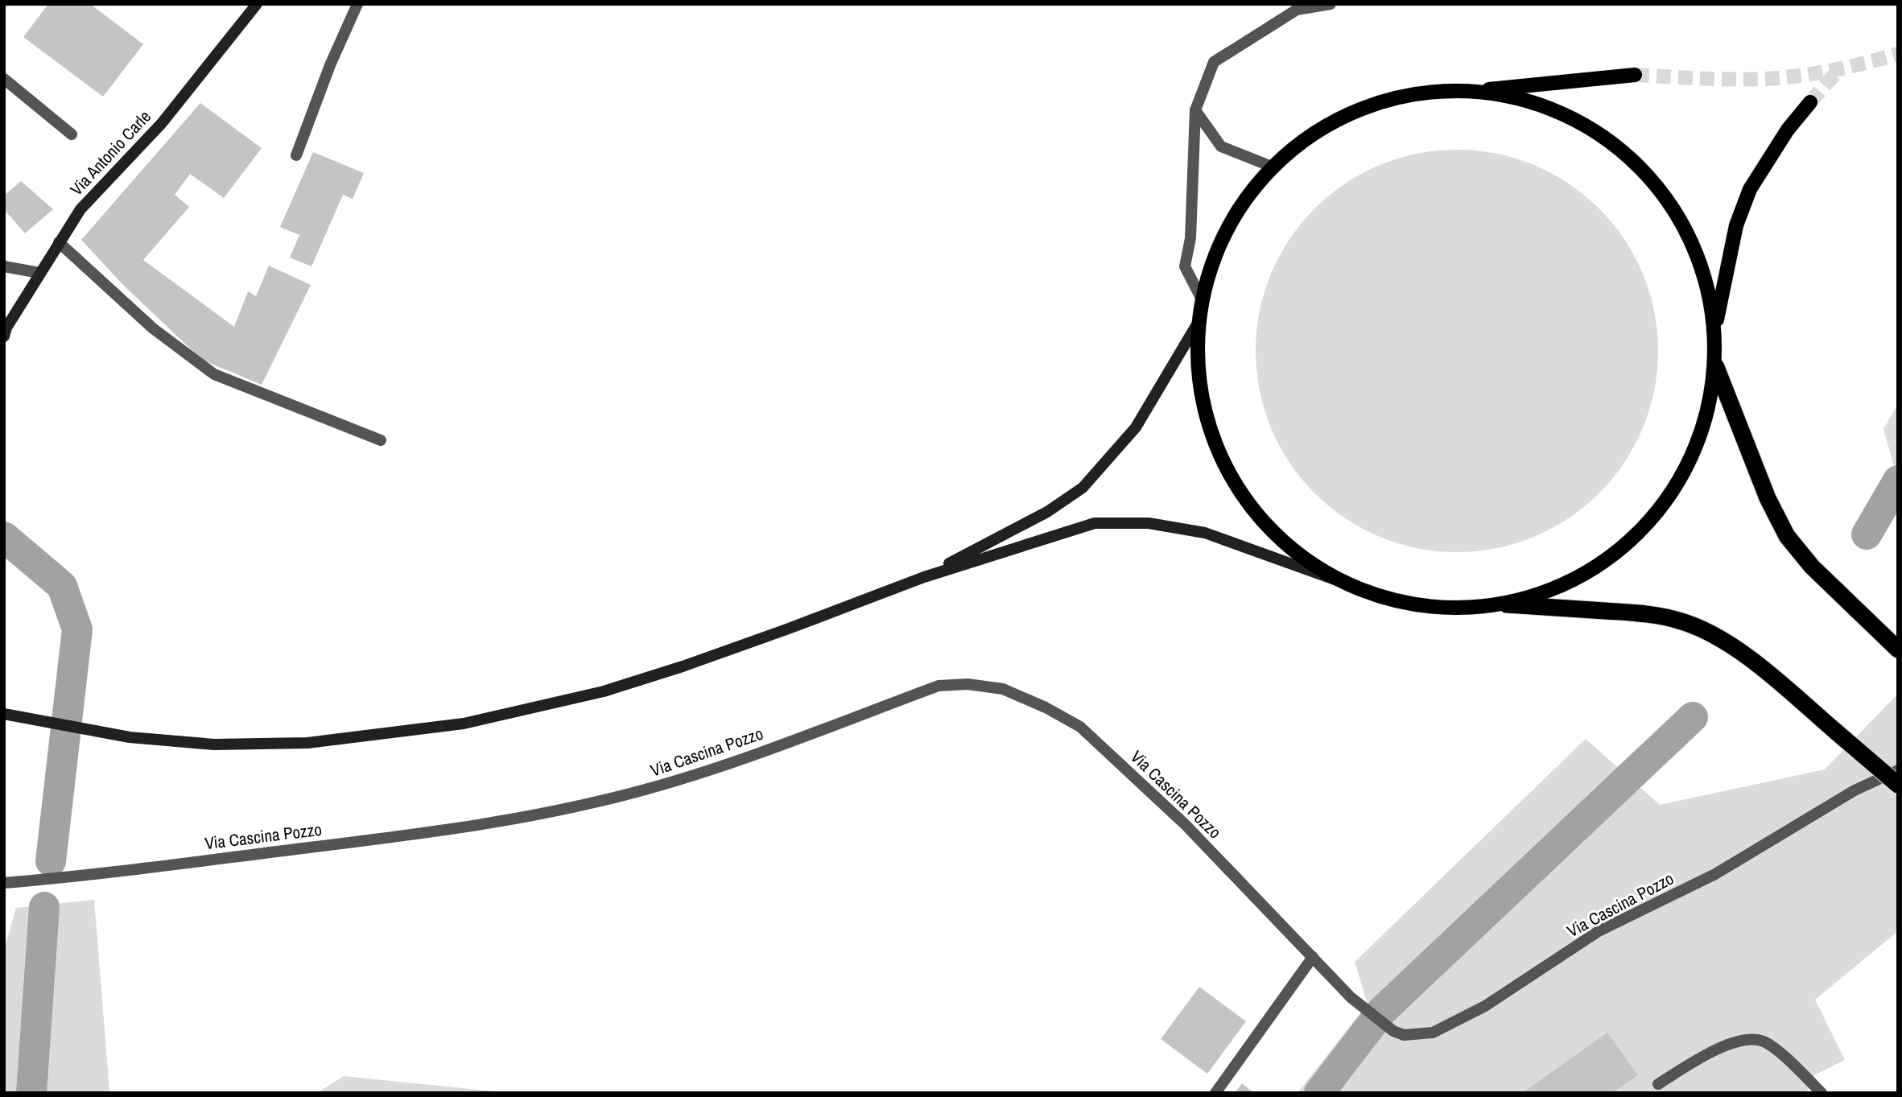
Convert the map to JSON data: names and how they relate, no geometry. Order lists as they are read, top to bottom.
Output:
{
  "streets": {
    "main road": ["Via Antonio Carle"],
    "street": ["Via Cascina Pozzo"]
  }
}
